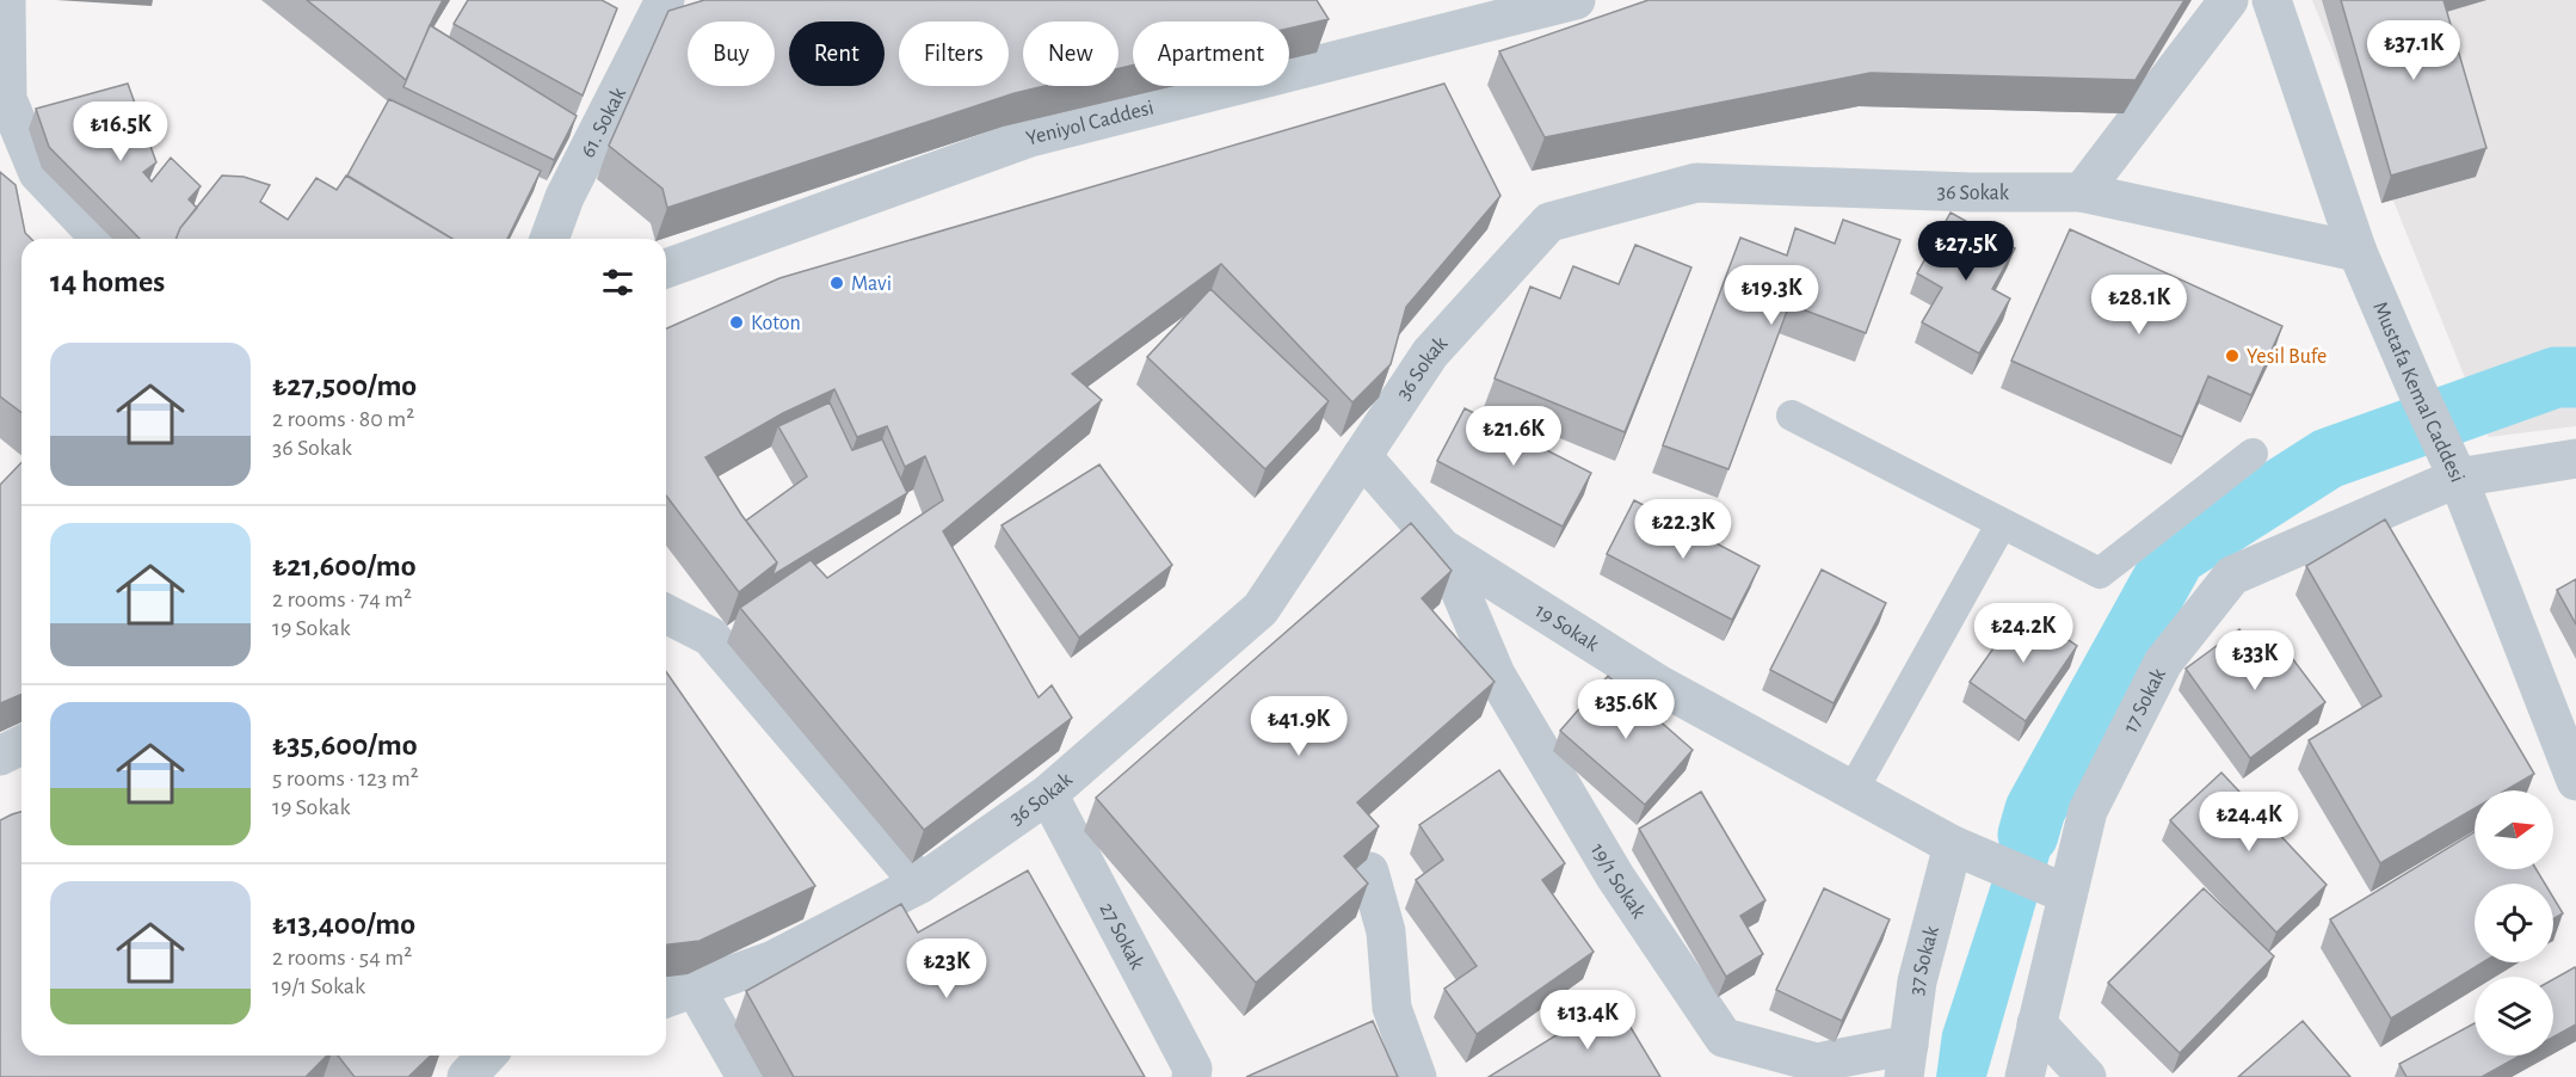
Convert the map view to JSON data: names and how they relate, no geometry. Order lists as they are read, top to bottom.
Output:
{
  "streets": {
    "street": [
      "61. Sokak",
      "Yeniyol Caddesi",
      "36 Sokak",
      "Mustafa Kemal Caddesi",
      "19 Sokak",
      "17 Sokak",
      "19/1 Sokak",
      "27 Sokak",
      "37 Sokak"
    ]
  },
  "crossings": [
    ["36 Sokak", "Mustafa Kemal Caddesi"],
    ["36 Sokak", "19 Sokak"],
    ["36 Sokak", "27 Sokak"],
    ["Mustafa Kemal Caddesi", "17 Sokak"],
    ["19 Sokak", "17 Sokak"],
    ["19 Sokak", "19/1 Sokak"],
    ["19 Sokak", "37 Sokak"],
    ["19/1 Sokak", "37 Sokak"]
  ],
  "places": ["Mavi", "Koton", "Yesil Bufe"],
  "north": "right",
  "page": {
    "price": [
      "₺37.1K",
      "₺16.5K",
      "₺27.5K",
      "₺19.3K",
      "₺28.1K",
      "₺21.6K",
      "₺22.3K",
      "₺24.2K",
      "₺33K",
      "₺35.6K",
      "₺41.9K",
      "₺24.4K",
      "₺23K",
      "₺13.4K"
    ],
    "chip": [
      "Buy",
      "Rent",
      "Filters",
      "New",
      "Apartment"
    ],
    "heading": "14 homes",
    "list": [
      {
        "name": "₺27,500/mo",
        "note": "2 rooms · 80 m² · 36 Sokak"
      },
      {
        "name": "₺21,600/mo",
        "note": "2 rooms · 74 m² · 19 Sokak"
      },
      {
        "name": "₺35,600/mo",
        "note": "5 rooms · 123 m² · 19 Sokak"
      },
      {
        "name": "₺13,400/mo",
        "note": "2 rooms · 54 m² · 19/1 Sokak"
      }
    ]
  }
}
